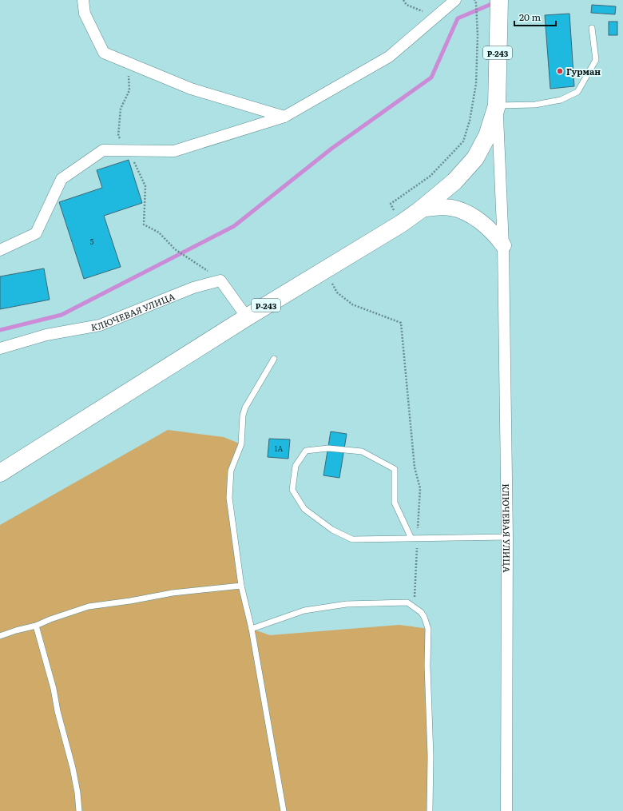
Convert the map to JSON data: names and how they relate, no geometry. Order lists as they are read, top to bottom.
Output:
{
  "streets": {
    "highway": ["Р-243"],
    "street": ["КЛЮЧЕВАЯ УЛИЦА"]
  },
  "crossings": [
    ["Р-243", "КЛЮЧЕВАЯ УЛИЦА"]
  ],
  "places": ["Гурман"],
  "house_numbers": ["5", "1А"],
  "scale_bar": "20 m"
}
